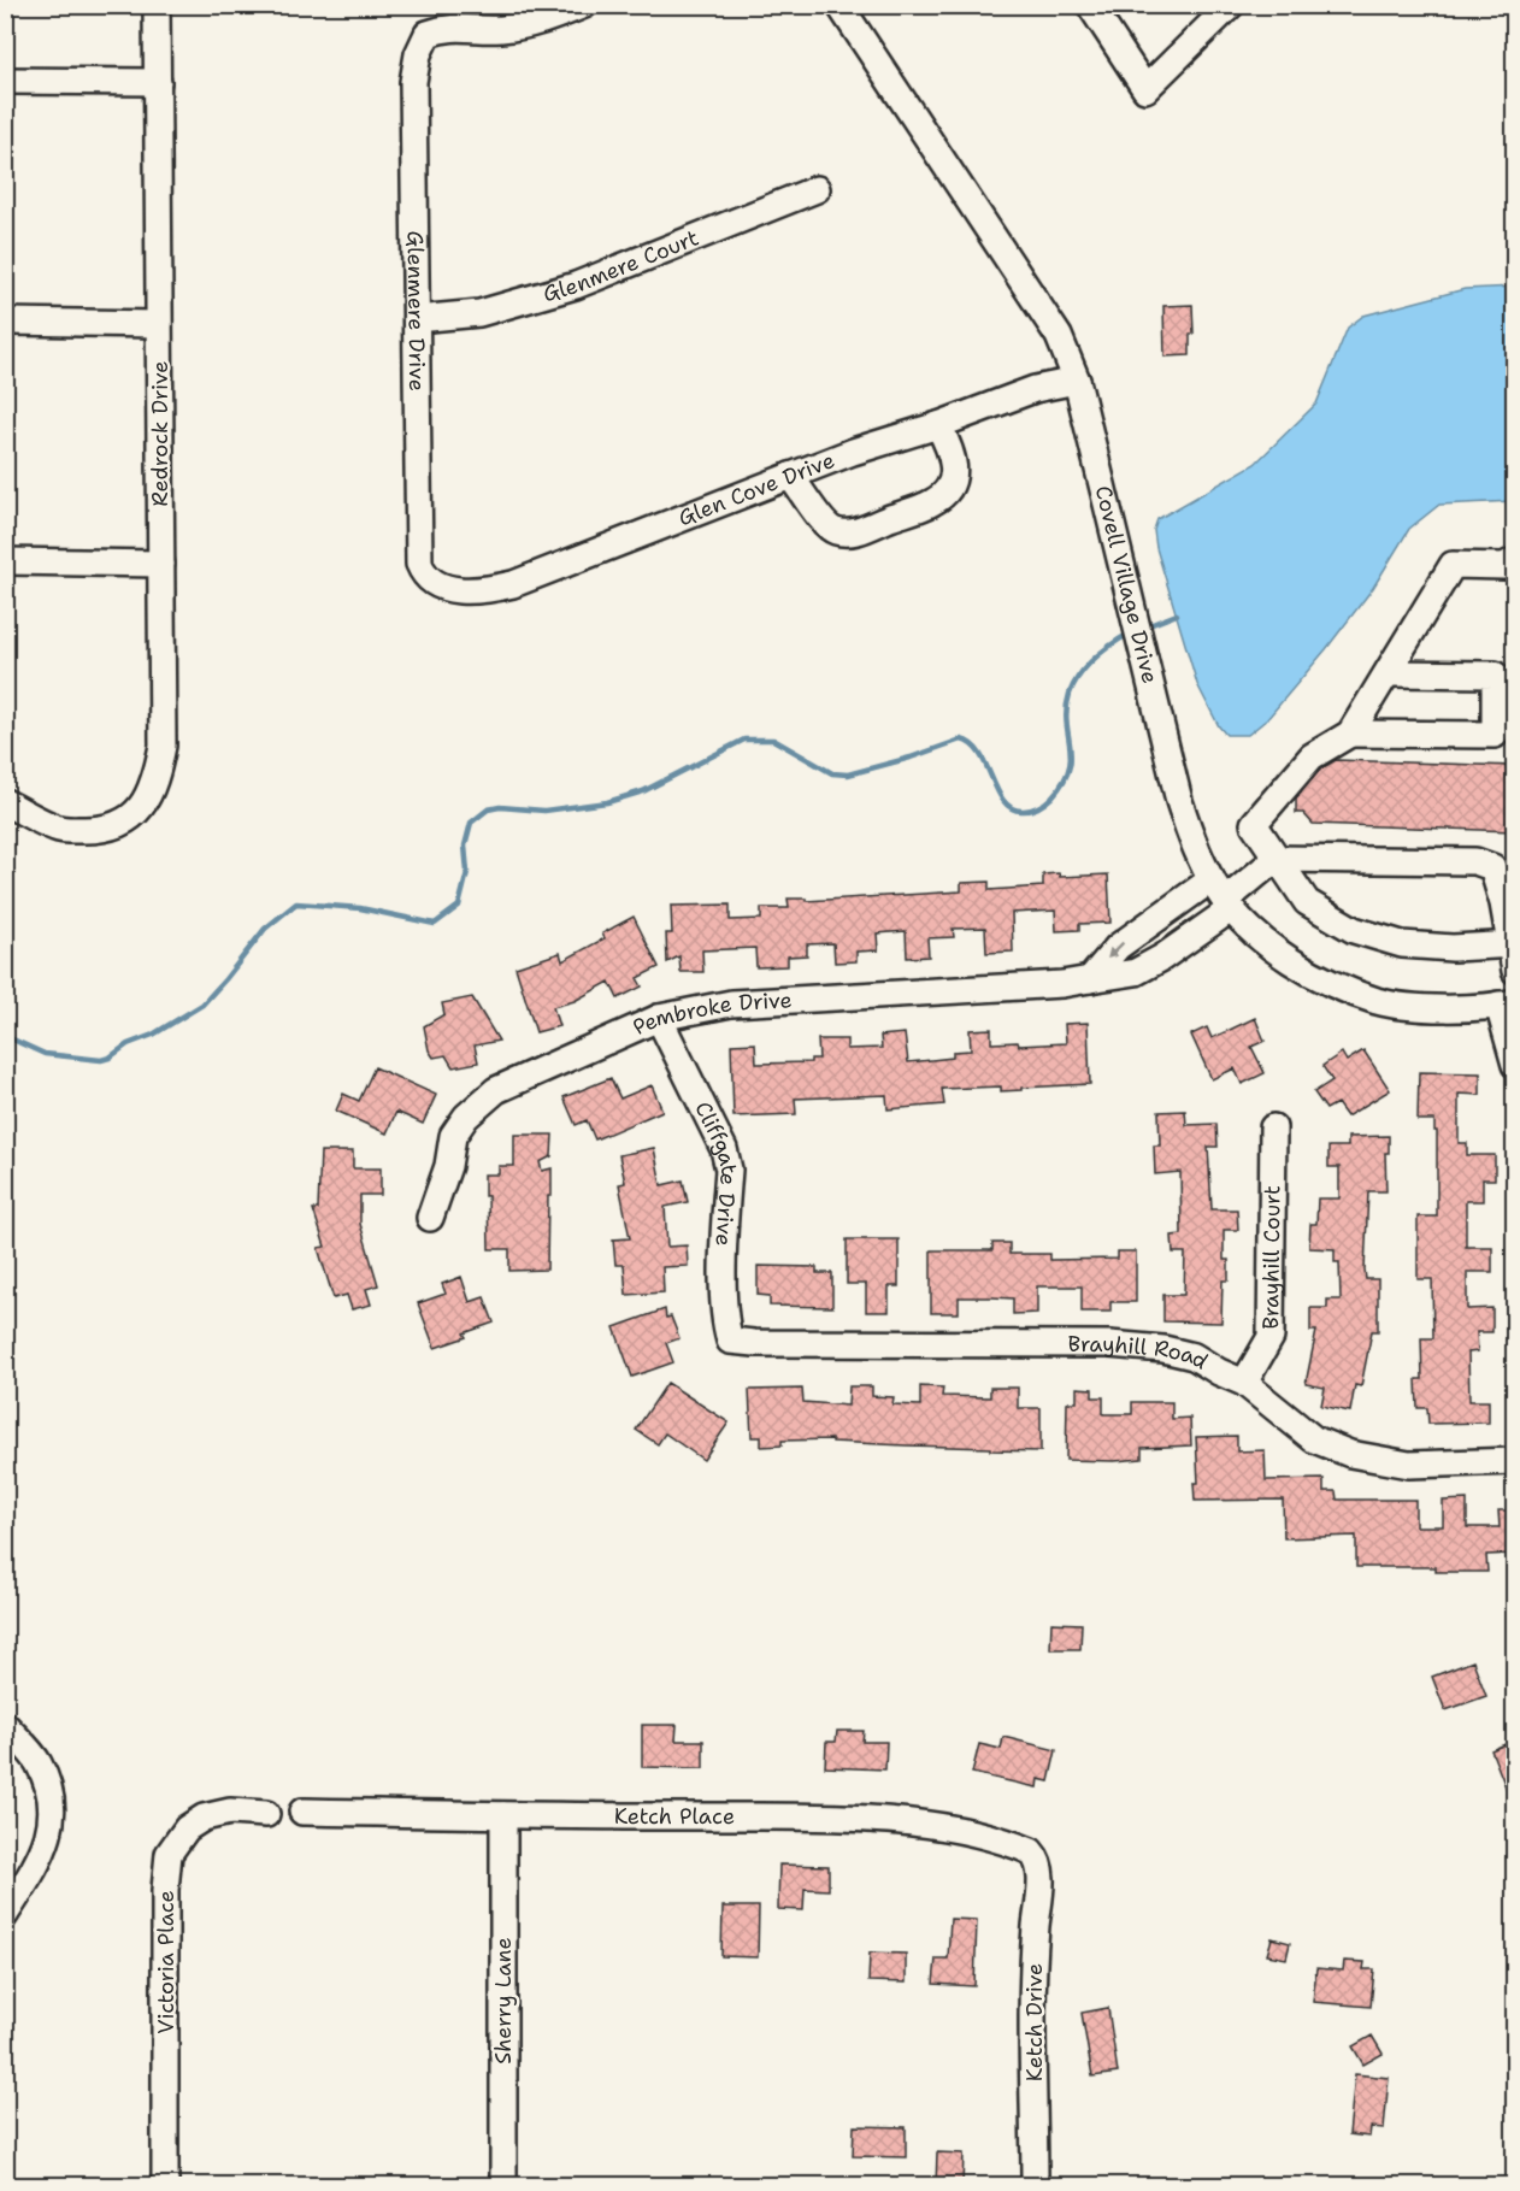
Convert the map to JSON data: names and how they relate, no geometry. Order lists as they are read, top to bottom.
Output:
{
  "streets": {
    "street": [
      "Glenmere Court",
      "Glenmere Drive",
      "Redrock Drive",
      "Glen Cove Drive",
      "Covell Village Drive",
      "Pembroke Drive",
      "Cliffgate Drive",
      "Brayhill Court",
      "Brayhill Road",
      "Ketch Place",
      "Victoria Place",
      "Sherry Lane",
      "Ketch Drive"
    ]
  },
  "crossings": [
    ["Glenmere Court", "Glenmere Drive"],
    ["Glenmere Drive", "Glen Cove Drive"],
    ["Glen Cove Drive", "Covell Village Drive"],
    ["Covell Village Drive", "Pembroke Drive"],
    ["Pembroke Drive", "Cliffgate Drive"],
    ["Cliffgate Drive", "Brayhill Road"],
    ["Brayhill Court", "Brayhill Road"],
    ["Ketch Place", "Sherry Lane"],
    ["Ketch Place", "Ketch Drive"]
  ]
}
